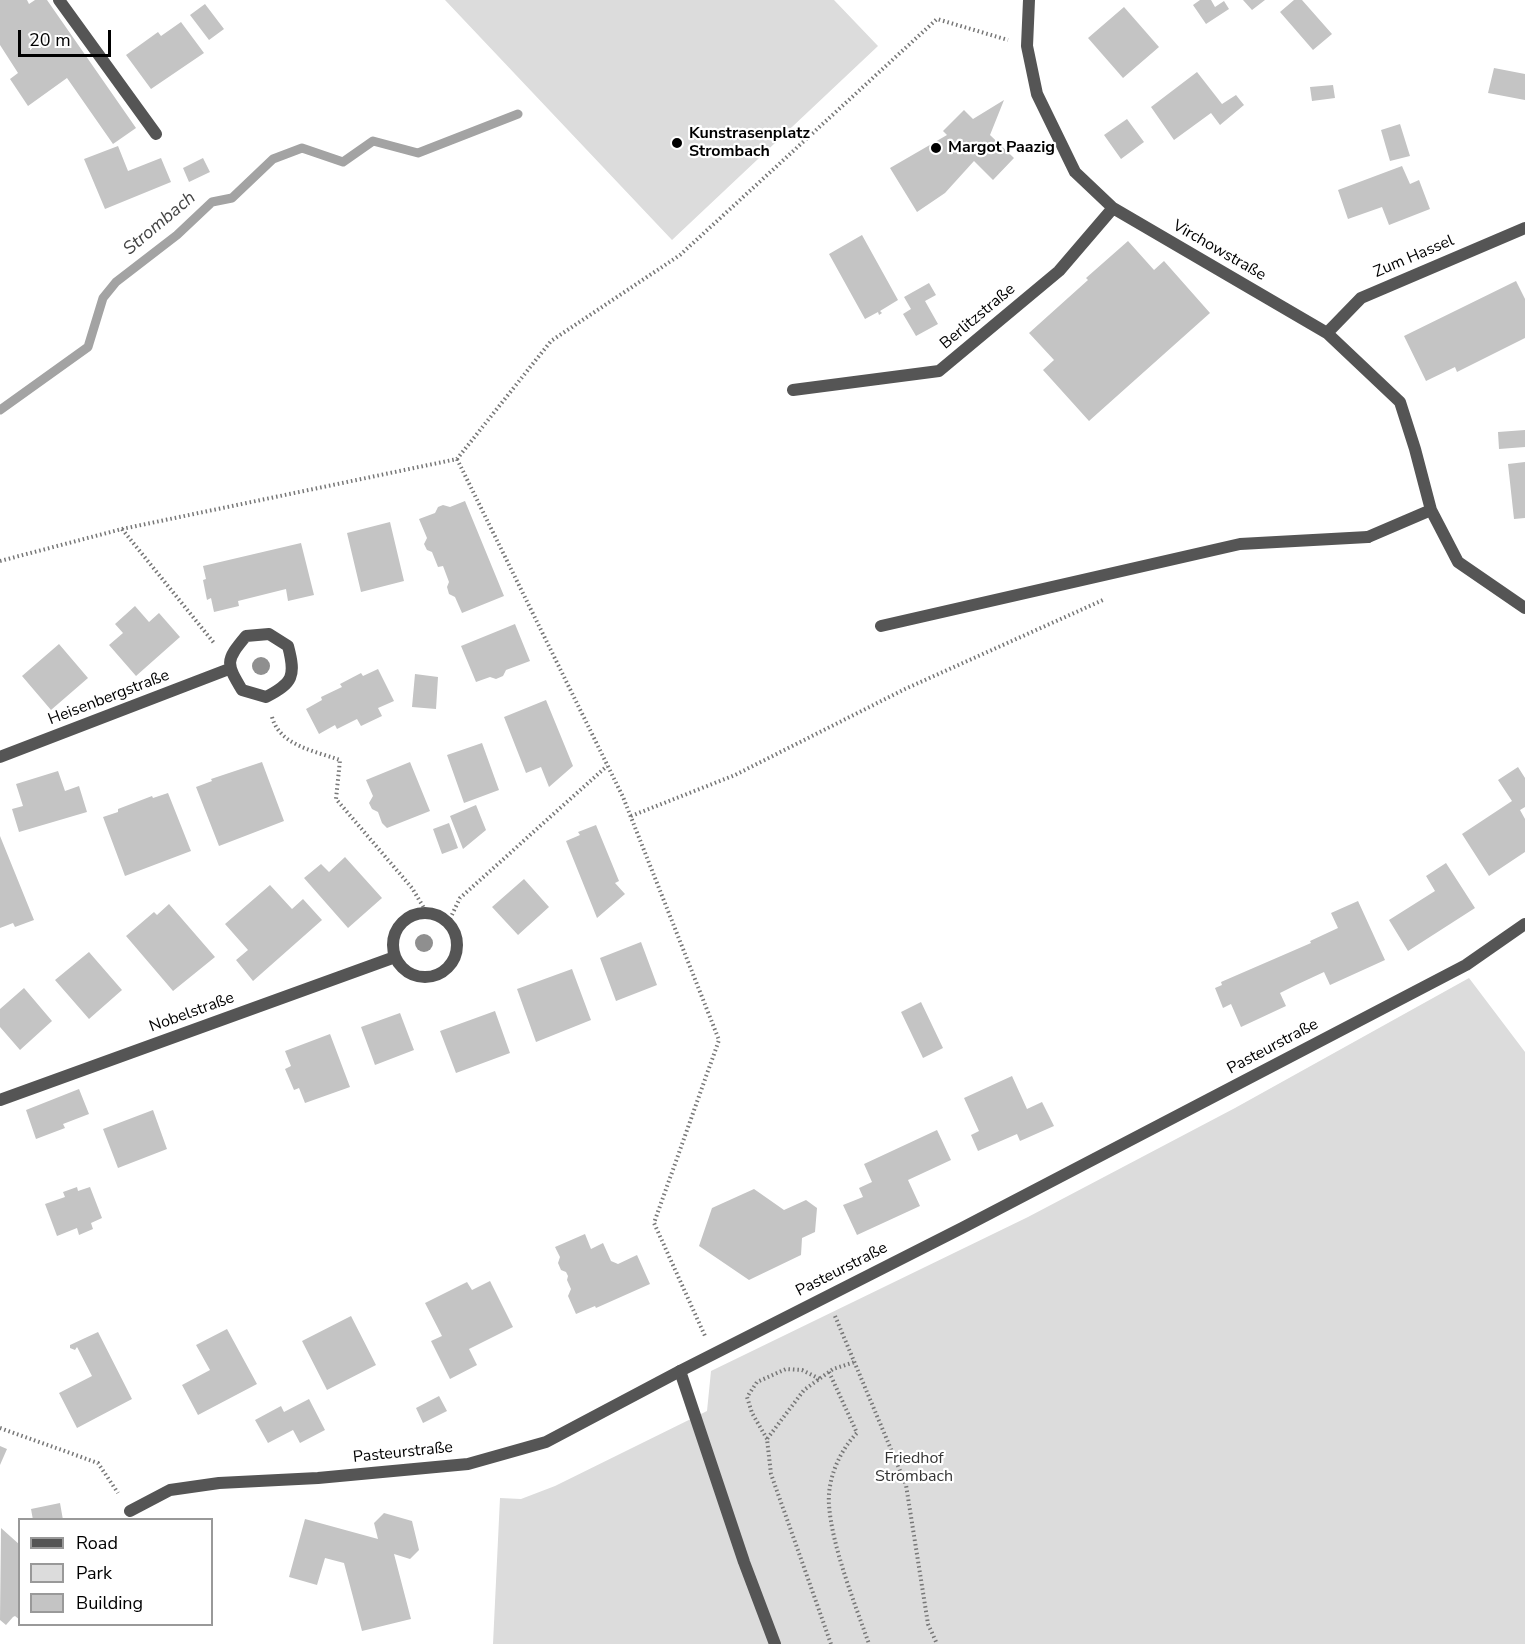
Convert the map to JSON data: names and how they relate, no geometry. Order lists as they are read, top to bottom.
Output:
{
  "streets": {
    "street": [
      "Virchowstraße",
      "Zum Hassel",
      "Berlitzstraße",
      "Heisenbergstraße",
      "Nobelstraße",
      "Pasteurstraße"
    ]
  },
  "crossings": [
    ["Virchowstraße", "Zum Hassel"],
    ["Virchowstraße", "Berlitzstraße"]
  ],
  "water": ["Strombach"],
  "parks": ["Friedhof Strombach"],
  "places": ["Kunstrasenplatz Strombach", "Margot Paazig"],
  "legend": ["Road", "Park", "Building"],
  "scale_bar": "20 m"
}
